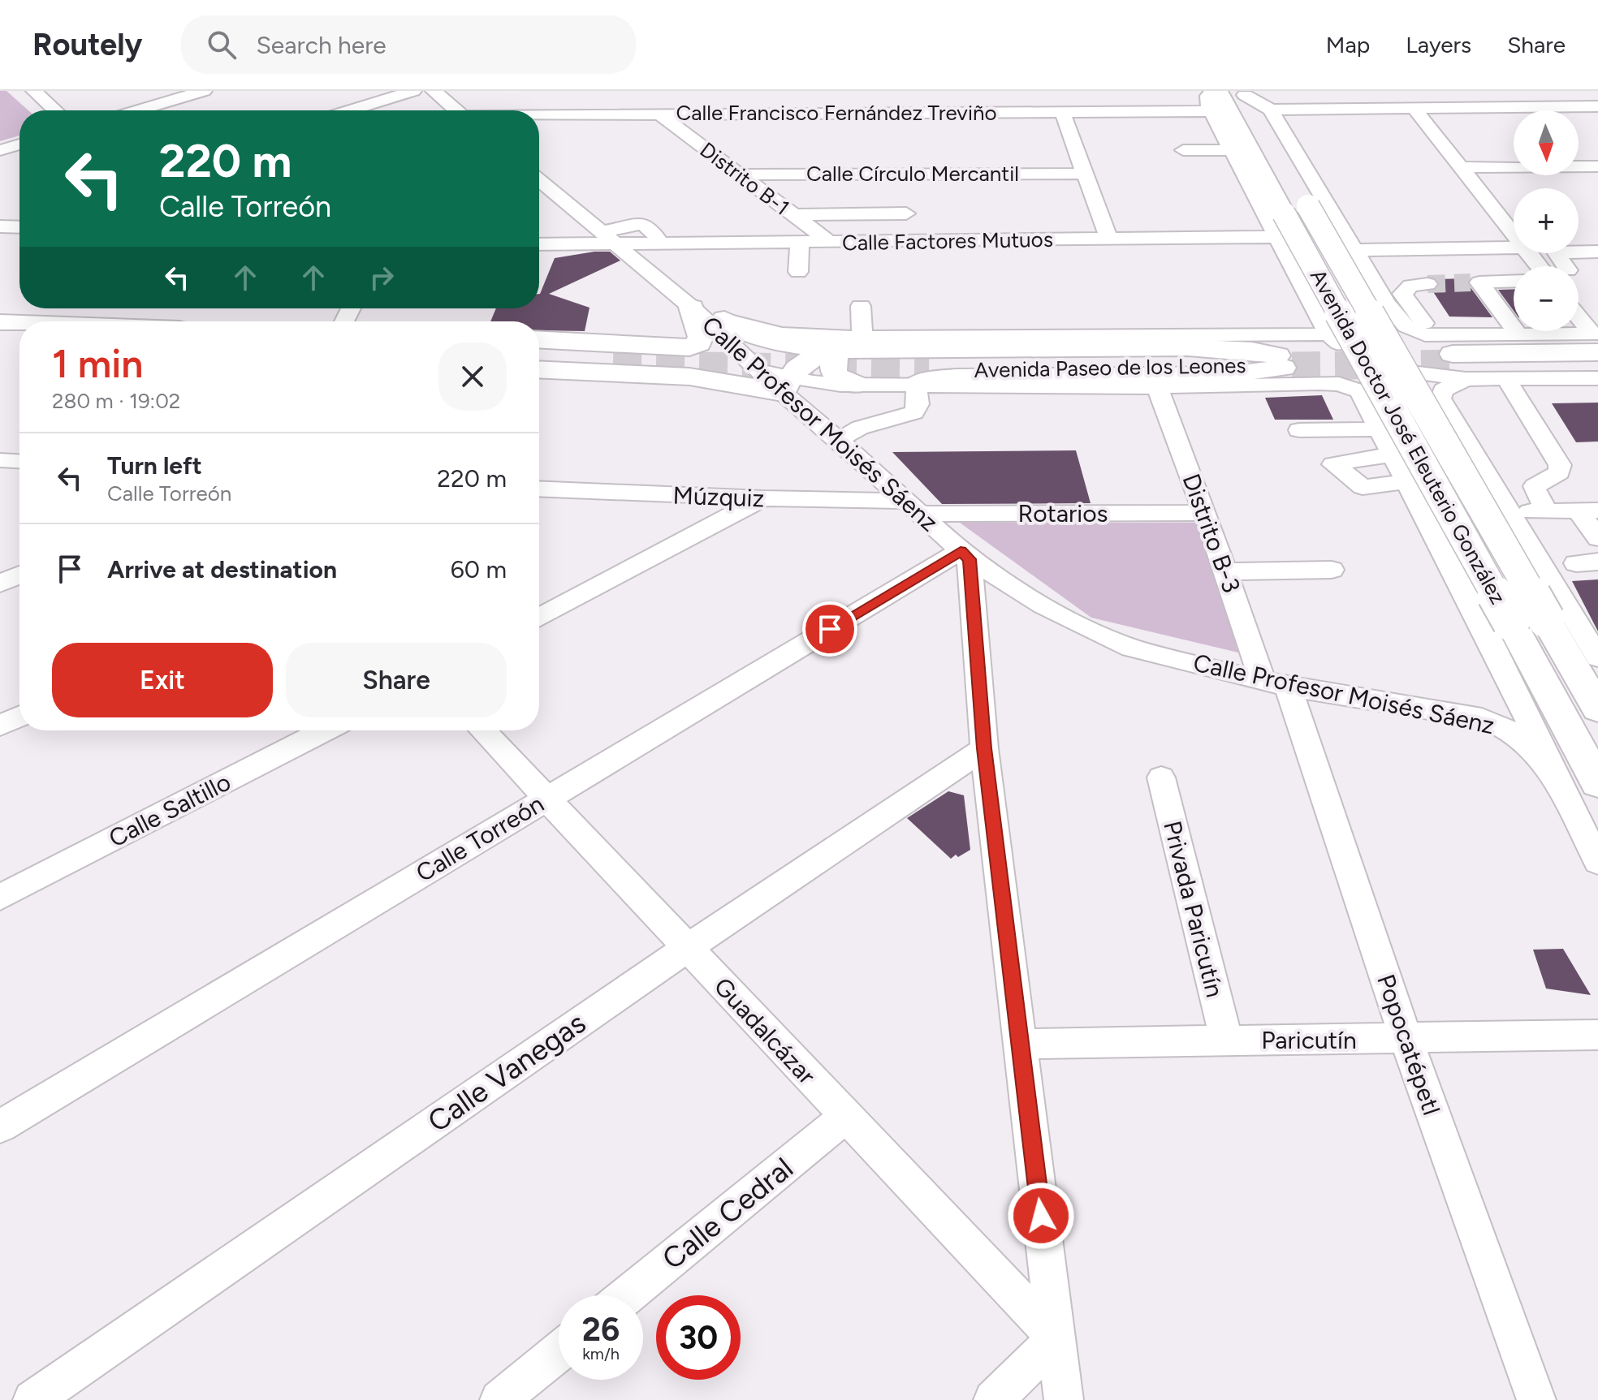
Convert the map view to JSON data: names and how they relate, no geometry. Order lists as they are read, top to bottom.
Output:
{
  "streets": {
    "main road": ["Avenida Doctor José Eleuterio González"],
    "street": [
      "Calle Francisco Fernández Treviño",
      "Calle Círculo Mercantil",
      "Distrito B-1",
      "Calle Factores Mutuos",
      "Calle Profesor Moisés Sáenz",
      "Múzquiz",
      "Rotarios",
      "Distrito B-3",
      "Calle Saltillo",
      "Calle Torreón",
      "Privada Paricutín",
      "Guadalcázar",
      "Paricutín",
      "Popocatépetl",
      "Calle Vanegas",
      "Calle Cedral"
    ]
  },
  "crossings": [
    ["Calle Francisco Fernández Treviño", "Distrito B-1"],
    ["Calle Francisco Fernández Treviño", "Avenida Doctor José Eleuterio González"],
    ["Calle Círculo Mercantil", "Distrito B-1"],
    ["Distrito B-1", "Calle Factores Mutuos"],
    ["Calle Factores Mutuos", "Calle Profesor Moisés Sáenz"],
    ["Calle Factores Mutuos", "Avenida Doctor José Eleuterio González"],
    ["Calle Profesor Moisés Sáenz", "Múzquiz"],
    ["Calle Profesor Moisés Sáenz", "Rotarios"],
    ["Calle Profesor Moisés Sáenz", "Distrito B-3"],
    ["Calle Profesor Moisés Sáenz", "Calle Torreón"],
    ["Calle Profesor Moisés Sáenz", "Popocatépetl"],
    ["Múzquiz", "Rotarios"],
    ["Rotarios", "Distrito B-3"],
    ["Distrito B-3", "Popocatépetl"],
    ["Calle Torreón", "Guadalcázar"],
    ["Privada Paricutín", "Paricutín"],
    ["Guadalcázar", "Calle Vanegas"],
    ["Guadalcázar", "Calle Cedral"],
    ["Paricutín", "Popocatépetl"]
  ],
  "north": "bottom",
  "page": {
    "header": "Routely",
    "search": "Search here",
    "nav": ["Map", "Layers", "Share"],
    "map_buttons": ["+", "−"],
    "turn": ["220 m", "Calle Torreón"],
    "heading": ["1 min", "280 m · 19:02"],
    "list": [
      {
        "name": "Turn left",
        "note": "Calle Torreón",
        "value": "220 m"
      },
      {
        "name": "Arrive at destination",
        "value": "60 m"
      }
    ],
    "buttons": ["Exit", "Share"],
    "speed": "26 km/h",
    "limit": "30"
  }
}
